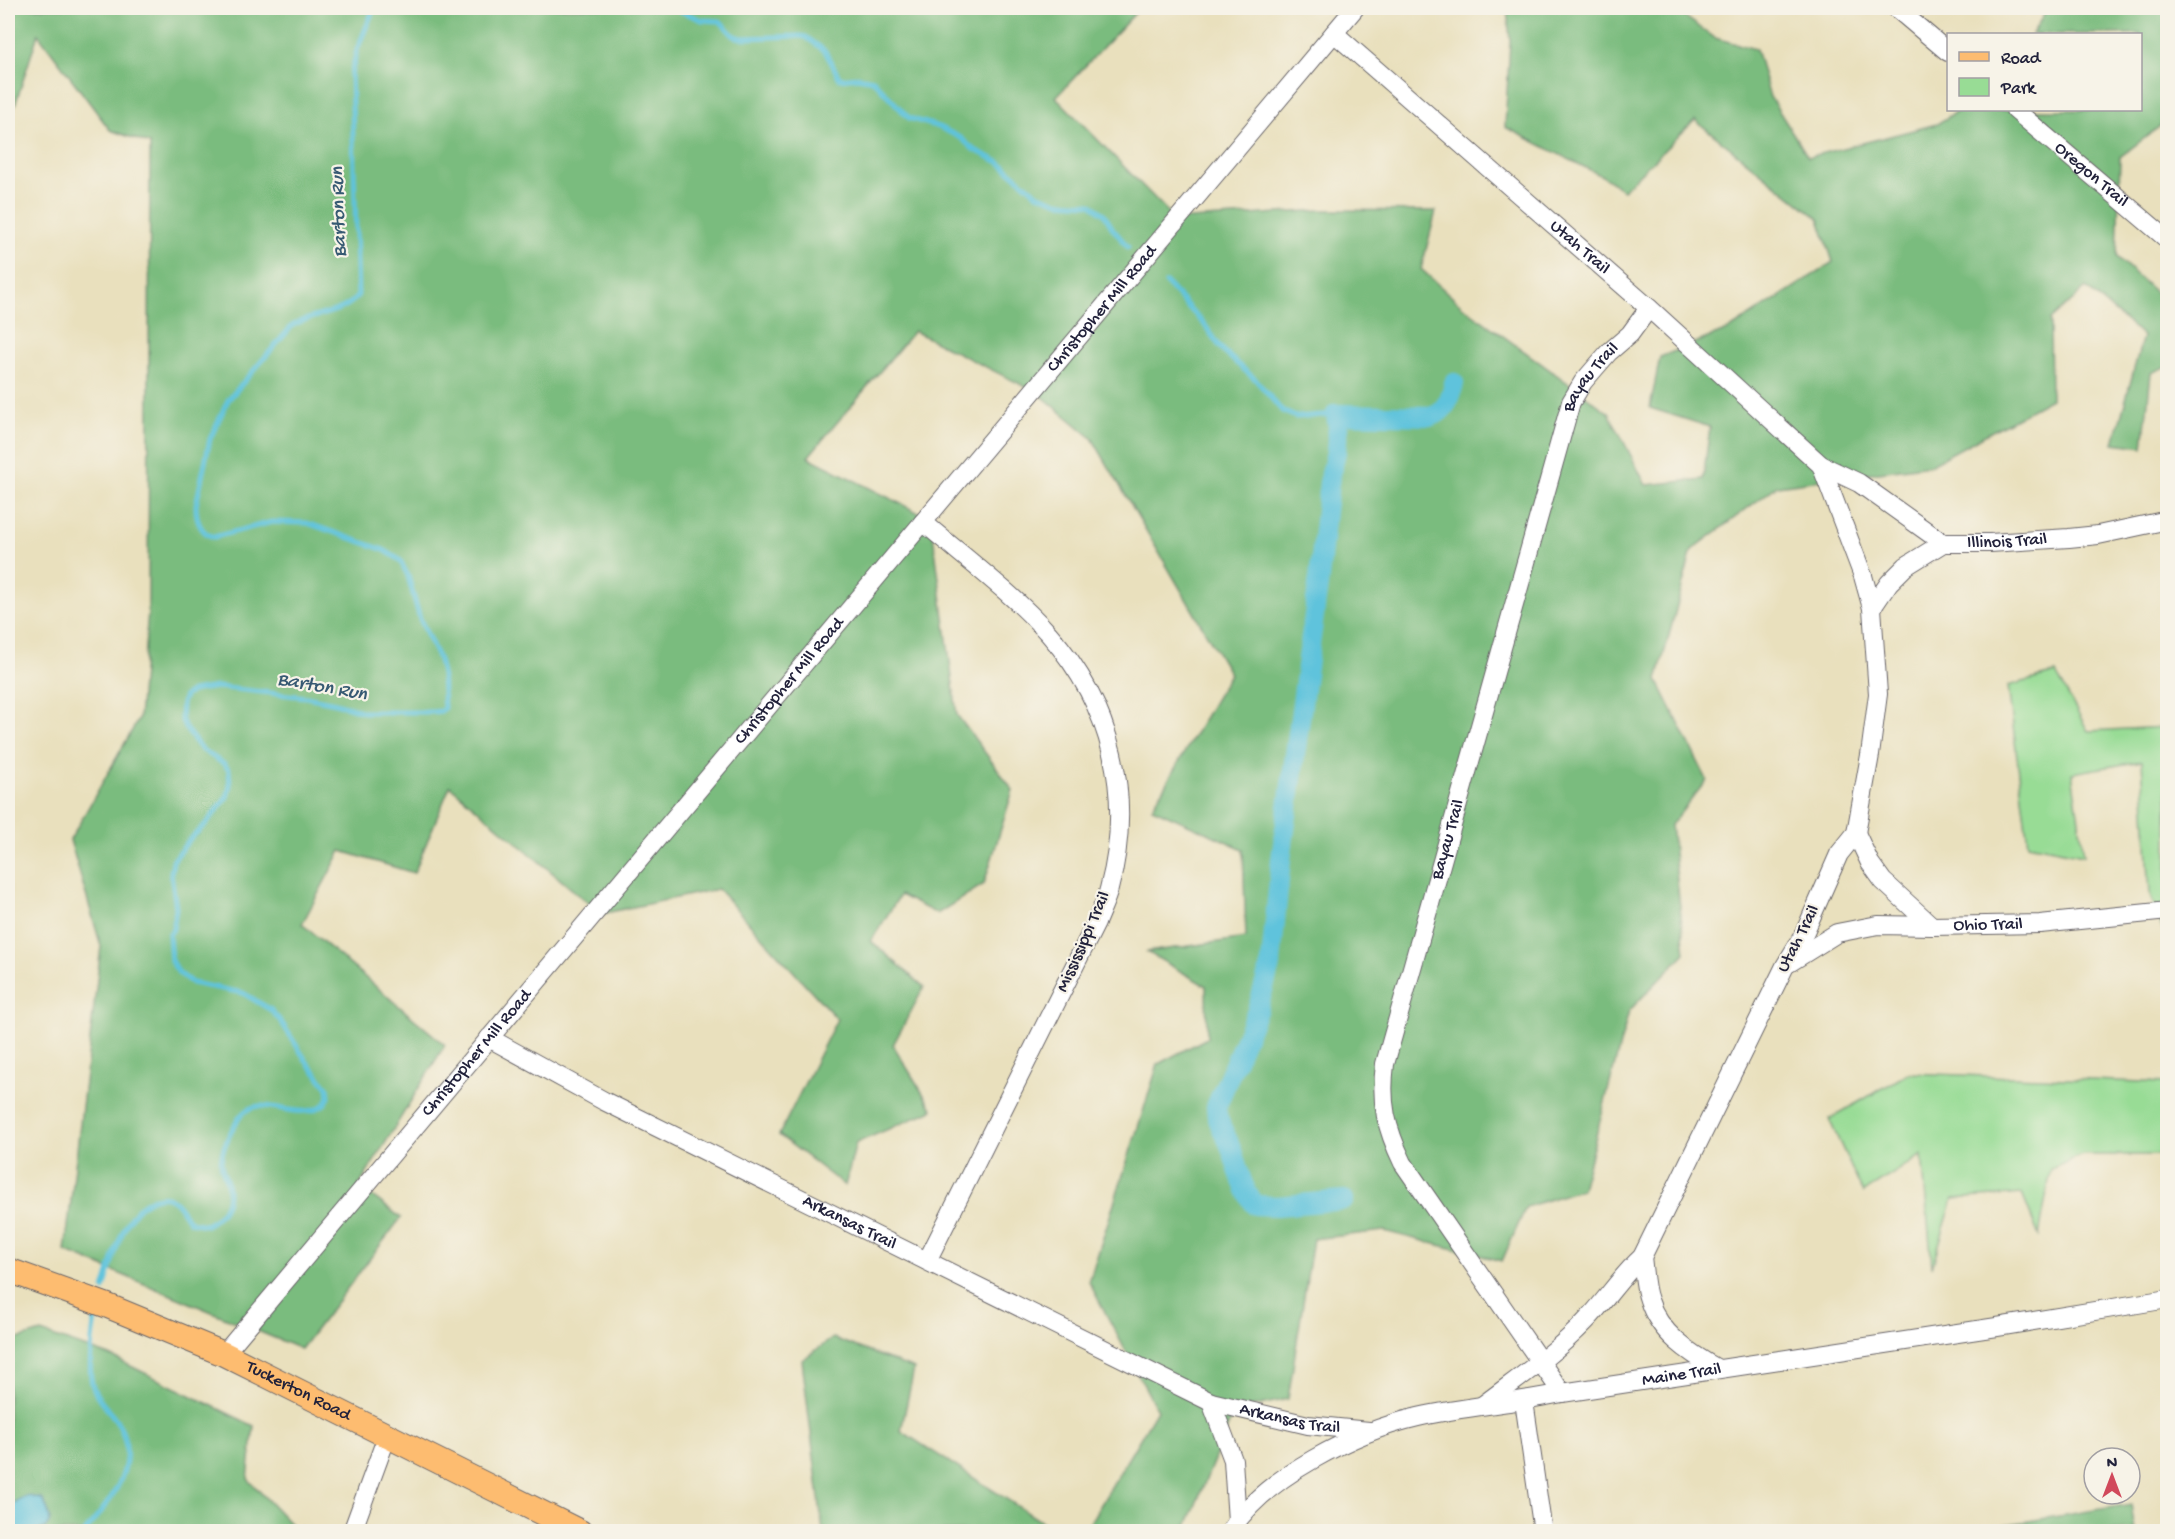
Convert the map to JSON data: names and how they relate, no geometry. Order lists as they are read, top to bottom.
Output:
{
  "streets": {
    "main road": ["Tuckerton Road"],
    "street": [
      "Oregon Trail",
      "Utah Trail",
      "Christopher Mill Road",
      "Bayau Trail",
      "Illinois Trail",
      "Ohio Trail",
      "Mississippi Trail",
      "Arkansas Trail",
      "Maine Trail"
    ]
  },
  "crossings": [
    ["Utah Trail", "Christopher Mill Road"],
    ["Utah Trail", "Bayau Trail"],
    ["Utah Trail", "Illinois Trail"],
    ["Utah Trail", "Ohio Trail"],
    ["Utah Trail", "Maine Trail"],
    ["Christopher Mill Road", "Mississippi Trail"],
    ["Christopher Mill Road", "Arkansas Trail"],
    ["Christopher Mill Road", "Tuckerton Road"],
    ["Mississippi Trail", "Arkansas Trail"],
    ["Arkansas Trail", "Maine Trail"]
  ],
  "water": ["Barton Run"],
  "legend": ["Road", "Park"],
  "north": "top"
}
